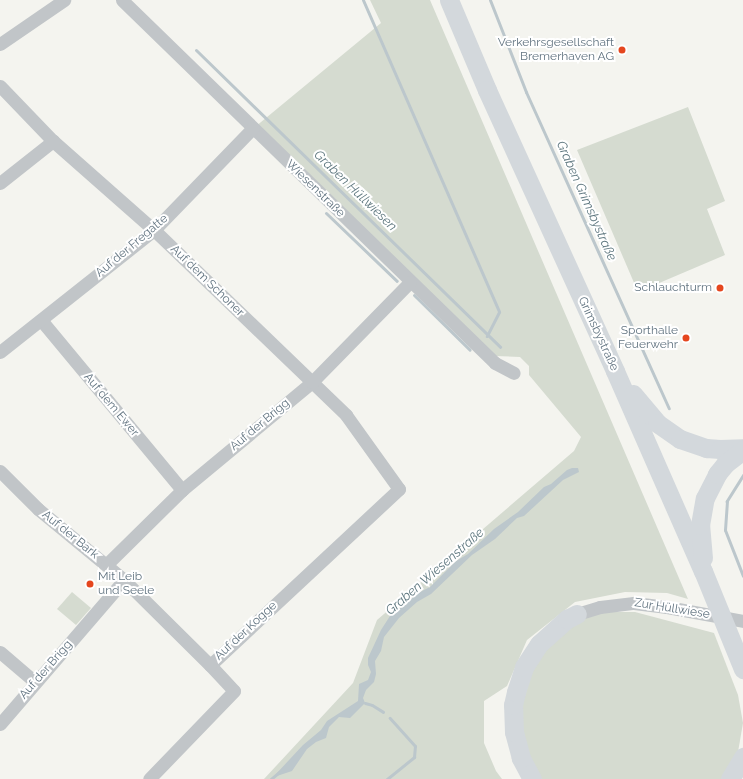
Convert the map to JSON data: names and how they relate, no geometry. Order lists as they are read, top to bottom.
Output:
{
  "streets": {
    "highway": ["Grimsbystraße"],
    "street": [
      "Wiesenstraße",
      "Auf der Fregatte",
      "Auf dem Schoner",
      "Auf dem Ewer",
      "Auf der Brigg",
      "Auf der Bark",
      "Zur Hüllwiese",
      "Auf der Kogge"
    ]
  },
  "crossings": [
    ["Wiesenstraße", "Auf der Fregatte"],
    ["Wiesenstraße", "Auf der Brigg"],
    ["Auf der Fregatte", "Auf dem Schoner"],
    ["Auf der Fregatte", "Auf dem Ewer"],
    ["Auf dem Schoner", "Auf der Brigg"],
    ["Auf dem Schoner", "Auf der Kogge"],
    ["Auf dem Ewer", "Auf der Brigg"],
    ["Auf der Brigg", "Auf der Bark"],
    ["Auf der Bark", "Auf der Kogge"]
  ],
  "water": ["Graben Hüllwiesen", "Graben Grimsbystraße", "Graben Wiesenstraße"],
  "places": [
    "Verkehrsgesellschaft Bremerhaven AG",
    "Schlauchturm",
    "Sporthalle Feuerwehr",
    "Mit Leib und Seele"
  ]
}
